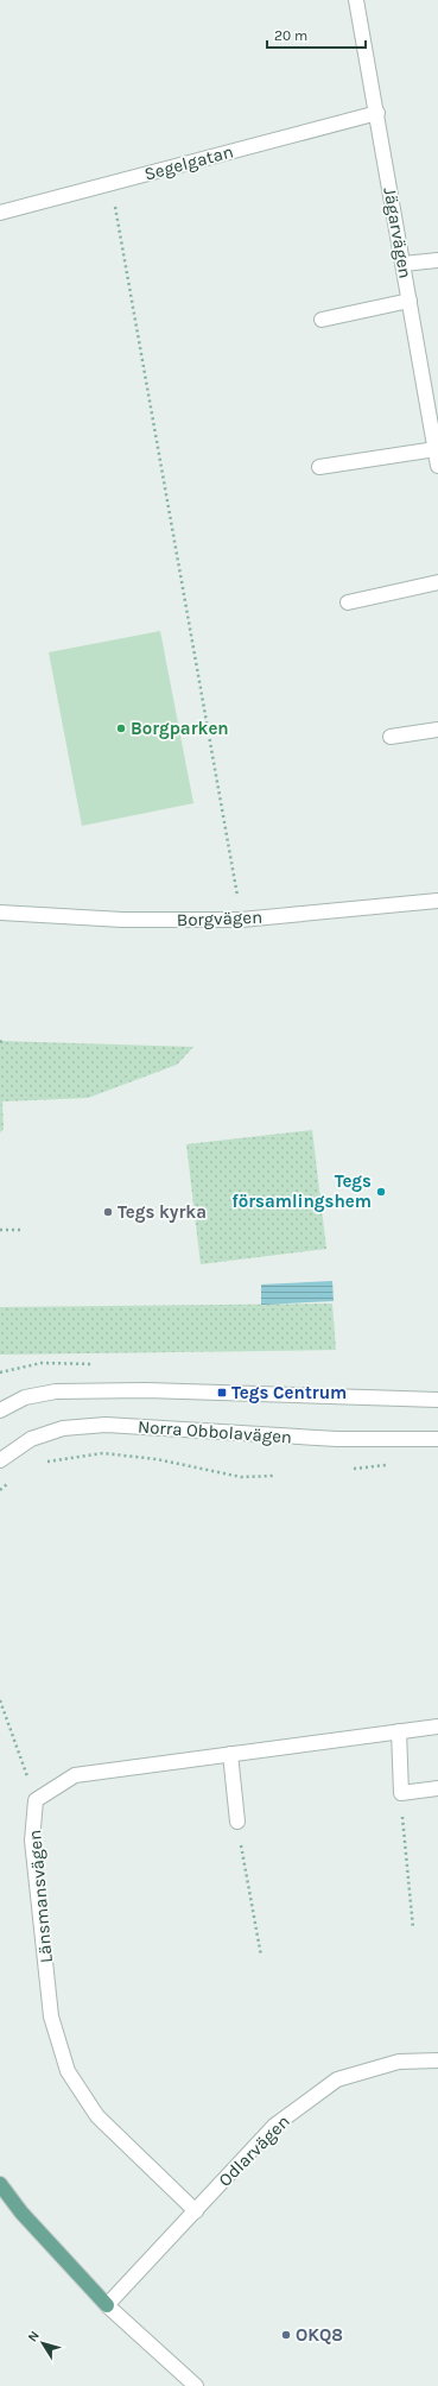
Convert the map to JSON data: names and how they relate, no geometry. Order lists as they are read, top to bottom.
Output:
{
  "streets": {
    "street": [
      "Segelgatan",
      "Jägarvägen",
      "Borgvägen",
      "Norra Obbolavägen",
      "Länsmansvägen",
      "Odlarvägen"
    ]
  },
  "crossings": [
    ["Segelgatan", "Jägarvägen"],
    ["Länsmansvägen", "Odlarvägen"]
  ],
  "places": {
    "other": [
      "Borgparken",
      "Tegs församlingshem",
      "Tegs kyrka",
      "OKQ8"
    ],
    "transit": ["Tegs Centrum"]
  },
  "scale_bar": "20 m",
  "north": "top left"
}
